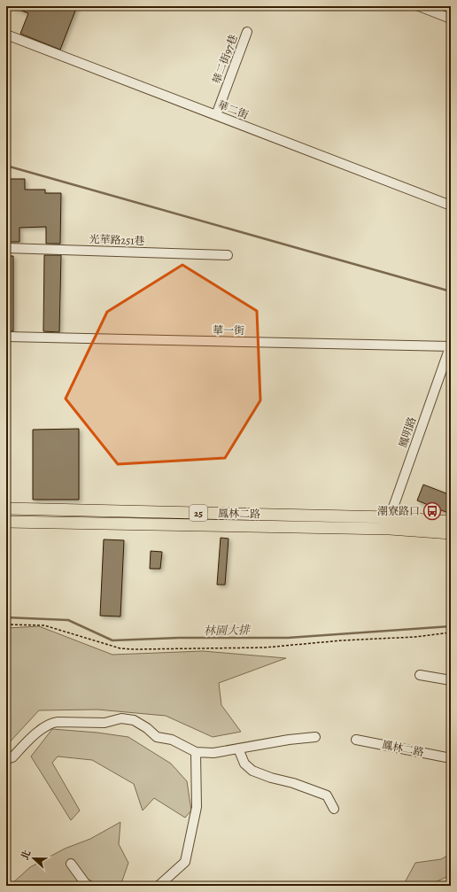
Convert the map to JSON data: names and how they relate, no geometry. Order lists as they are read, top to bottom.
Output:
{
  "streets": {
    "main road": ["25", "鳳林二路"],
    "street": [
      "華二街97巷",
      "華二街",
      "光華路251巷",
      "華一街",
      "鳳明路"
    ]
  },
  "crossings": [
    ["華二街97巷", "華二街"],
    ["華一街", "鳳明路"],
    ["鳳明路", "鳳林二路"]
  ],
  "water": ["林園大排"],
  "places": {
    "bus stop": ["潮寮路口"]
  },
  "north": "left"
}
